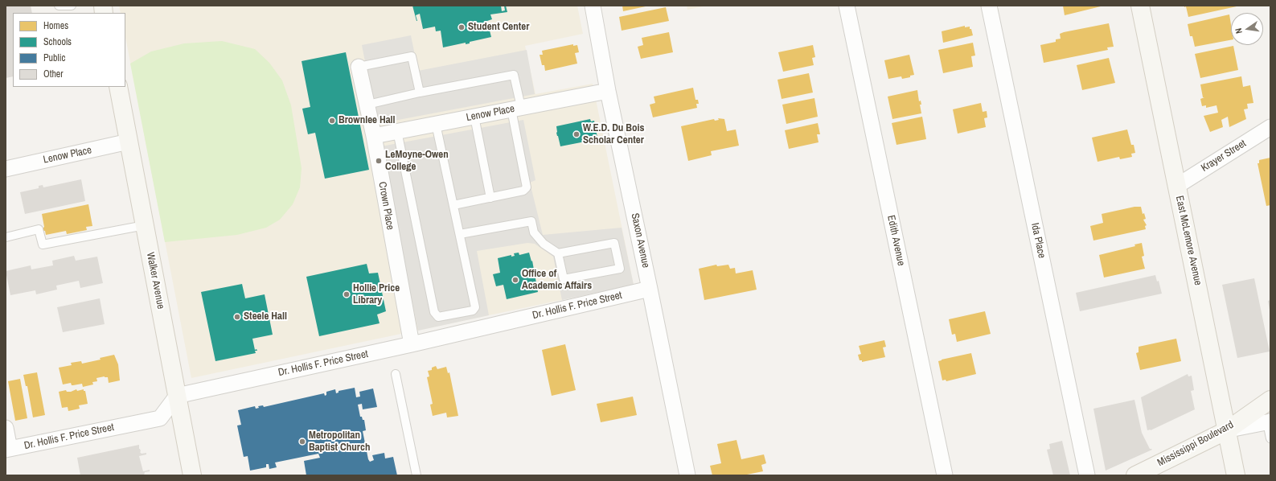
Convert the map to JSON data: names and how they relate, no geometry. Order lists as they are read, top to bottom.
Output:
{
  "streets": {
    "main road": ["East McLemore Avenue", "Walker Avenue", "Mississippi Boulevard"],
    "street": [
      "Lenow Place",
      "Krayer Street",
      "Crown Place",
      "Saxon Avenue",
      "Edith Avenue",
      "Ida Place",
      "Dr. Hollis F. Price Street"
    ]
  },
  "crossings": [
    ["Lenow Place", "Crown Place"],
    ["Lenow Place", "Saxon Avenue"],
    ["Lenow Place", "Walker Avenue"],
    ["Krayer Street", "East McLemore Avenue"],
    ["Crown Place", "Dr. Hollis F. Price Street"],
    ["Saxon Avenue", "Dr. Hollis F. Price Street"],
    ["East McLemore Avenue", "Mississippi Boulevard"],
    ["Walker Avenue", "Dr. Hollis F. Price Street"]
  ],
  "places": [
    "Student Center",
    "Brownlee Hall",
    "W.E.D. Du Bois Scholar Center",
    "LeMoyne-Owen College",
    "Office of Academic Affairs",
    "Hollie Price Library",
    "Steele Hall",
    "Metropolitan Baptist Church"
  ],
  "legend": [
    "Homes",
    "Schools",
    "Public",
    "Other"
  ],
  "north": "left"
}
